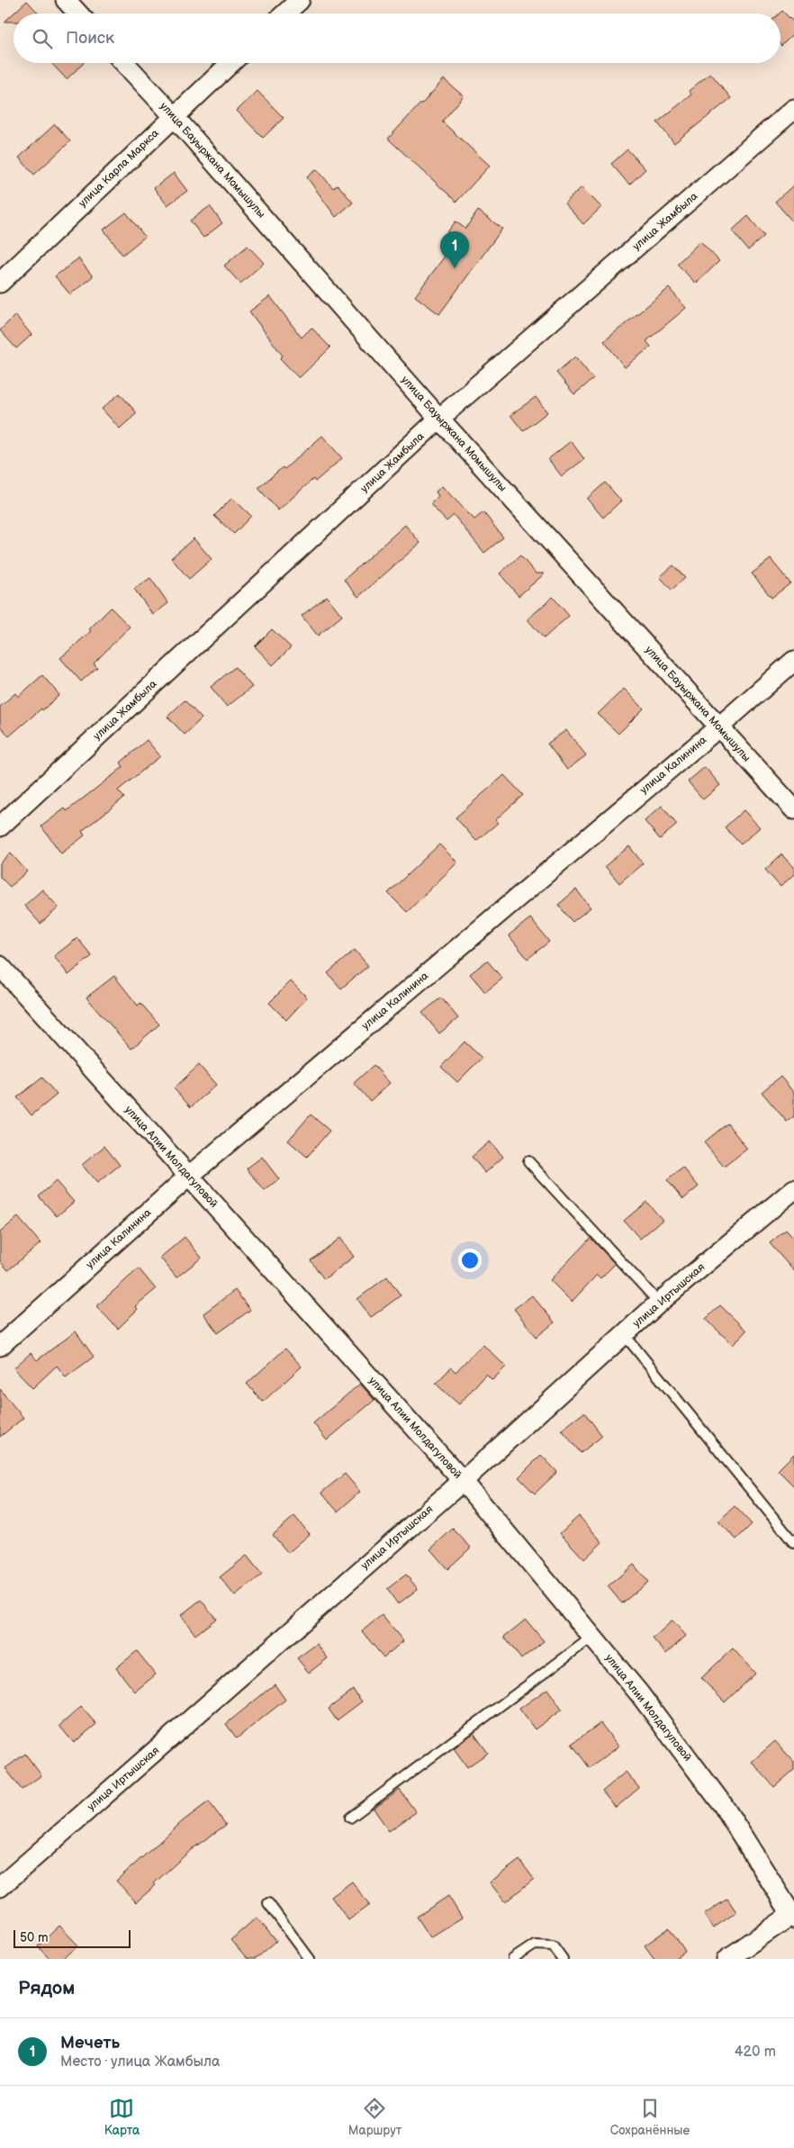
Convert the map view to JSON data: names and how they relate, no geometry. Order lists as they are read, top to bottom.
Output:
{
  "streets": {
    "street": [
      "улица Бауыржана Момышулы",
      "улица Карла Маркса",
      "улица Жамбыла",
      "улица Калинина",
      "улица Алии Молдагуловой",
      "улица Иртышская"
    ]
  },
  "crossings": [
    ["улица Бауыржана Момышулы", "улица Карла Маркса"],
    ["улица Бауыржана Момышулы", "улица Жамбыла"],
    ["улица Бауыржана Момышулы", "улица Калинина"],
    ["улица Калинина", "улица Алии Молдагуловой"],
    ["улица Алии Молдагуловой", "улица Иртышская"]
  ],
  "scale_bar": "50 m",
  "page": {
    "search": "Поиск",
    "pins": "1",
    "scale": "50 m",
    "heading": "Рядом",
    "list": [
      {
        "mark": "1",
        "name": "Мечеть",
        "note": "Место · улица Жамбыла",
        "value": "420 m"
      }
    ],
    "nav": ["Карта", "Маршрут", "Сохранённые"]
  }
}
